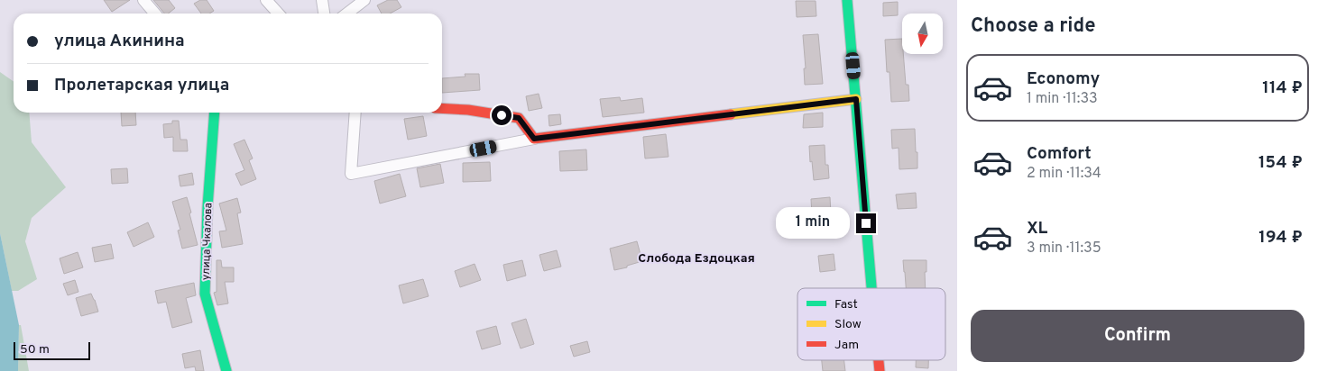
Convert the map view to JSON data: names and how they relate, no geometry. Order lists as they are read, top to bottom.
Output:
{
  "streets": {
    "street": ["улица Чкалова"]
  },
  "districts": ["Слобода Ездоцкая"],
  "legend": ["Fast", "Slow", "Jam"],
  "scale_bar": "50 m",
  "north": "bottom",
  "page": {
    "heading": "Choose a ride",
    "banner": ["улица Акинина", "Пролетарская улица"],
    "list": [
      {
        "name": "Economy",
        "note": "1 min · 11:33",
        "value": "114 ₽"
      },
      {
        "name": "Comfort",
        "note": "2 min · 11:34",
        "value": "154 ₽"
      },
      {
        "name": "XL",
        "note": "3 min · 11:35",
        "value": "194 ₽"
      }
    ],
    "bubble": "1 min",
    "buttons": "Confirm",
    "scale": "50 m"
  }
}
